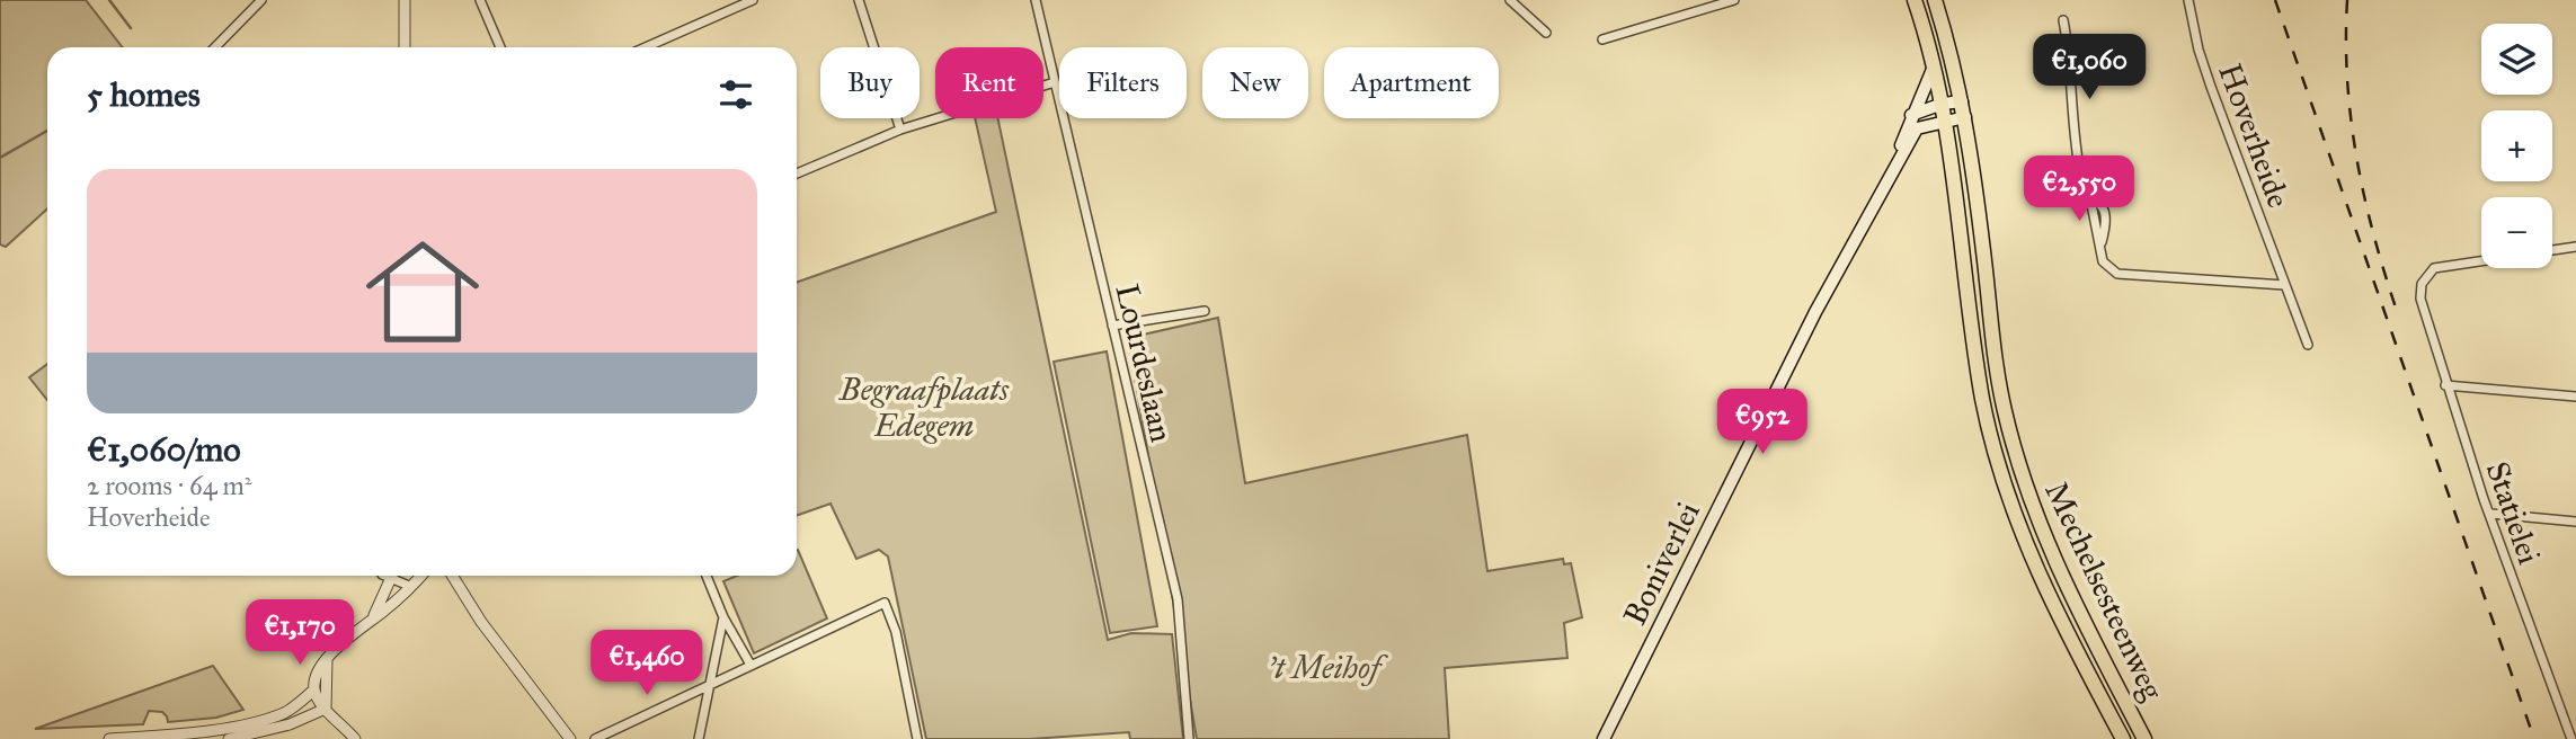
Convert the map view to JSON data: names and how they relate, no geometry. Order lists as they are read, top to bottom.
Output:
{
  "streets": {
    "main road": ["Boniverlei", "Mechelsesteenweg"],
    "street": ["Hoverheide", "Lourdeslaan", "Statielei"]
  },
  "crossings": [
    ["Boniverlei", "Mechelsesteenweg"]
  ],
  "parks": ["Begraafplaats Edegem", "'t Meihof"],
  "page": {
    "map_buttons": ["+", "−"],
    "price": [
      "€1,060",
      "€2,550",
      "€952",
      "€1,170",
      "€1,460"
    ],
    "chip": [
      "Buy",
      "Rent",
      "Filters",
      "New",
      "Apartment"
    ],
    "heading": "5 homes",
    "list": [
      {
        "name": "€1,060/mo",
        "note": "2 rooms · 64 m² · Hoverheide"
      }
    ]
  }
}
